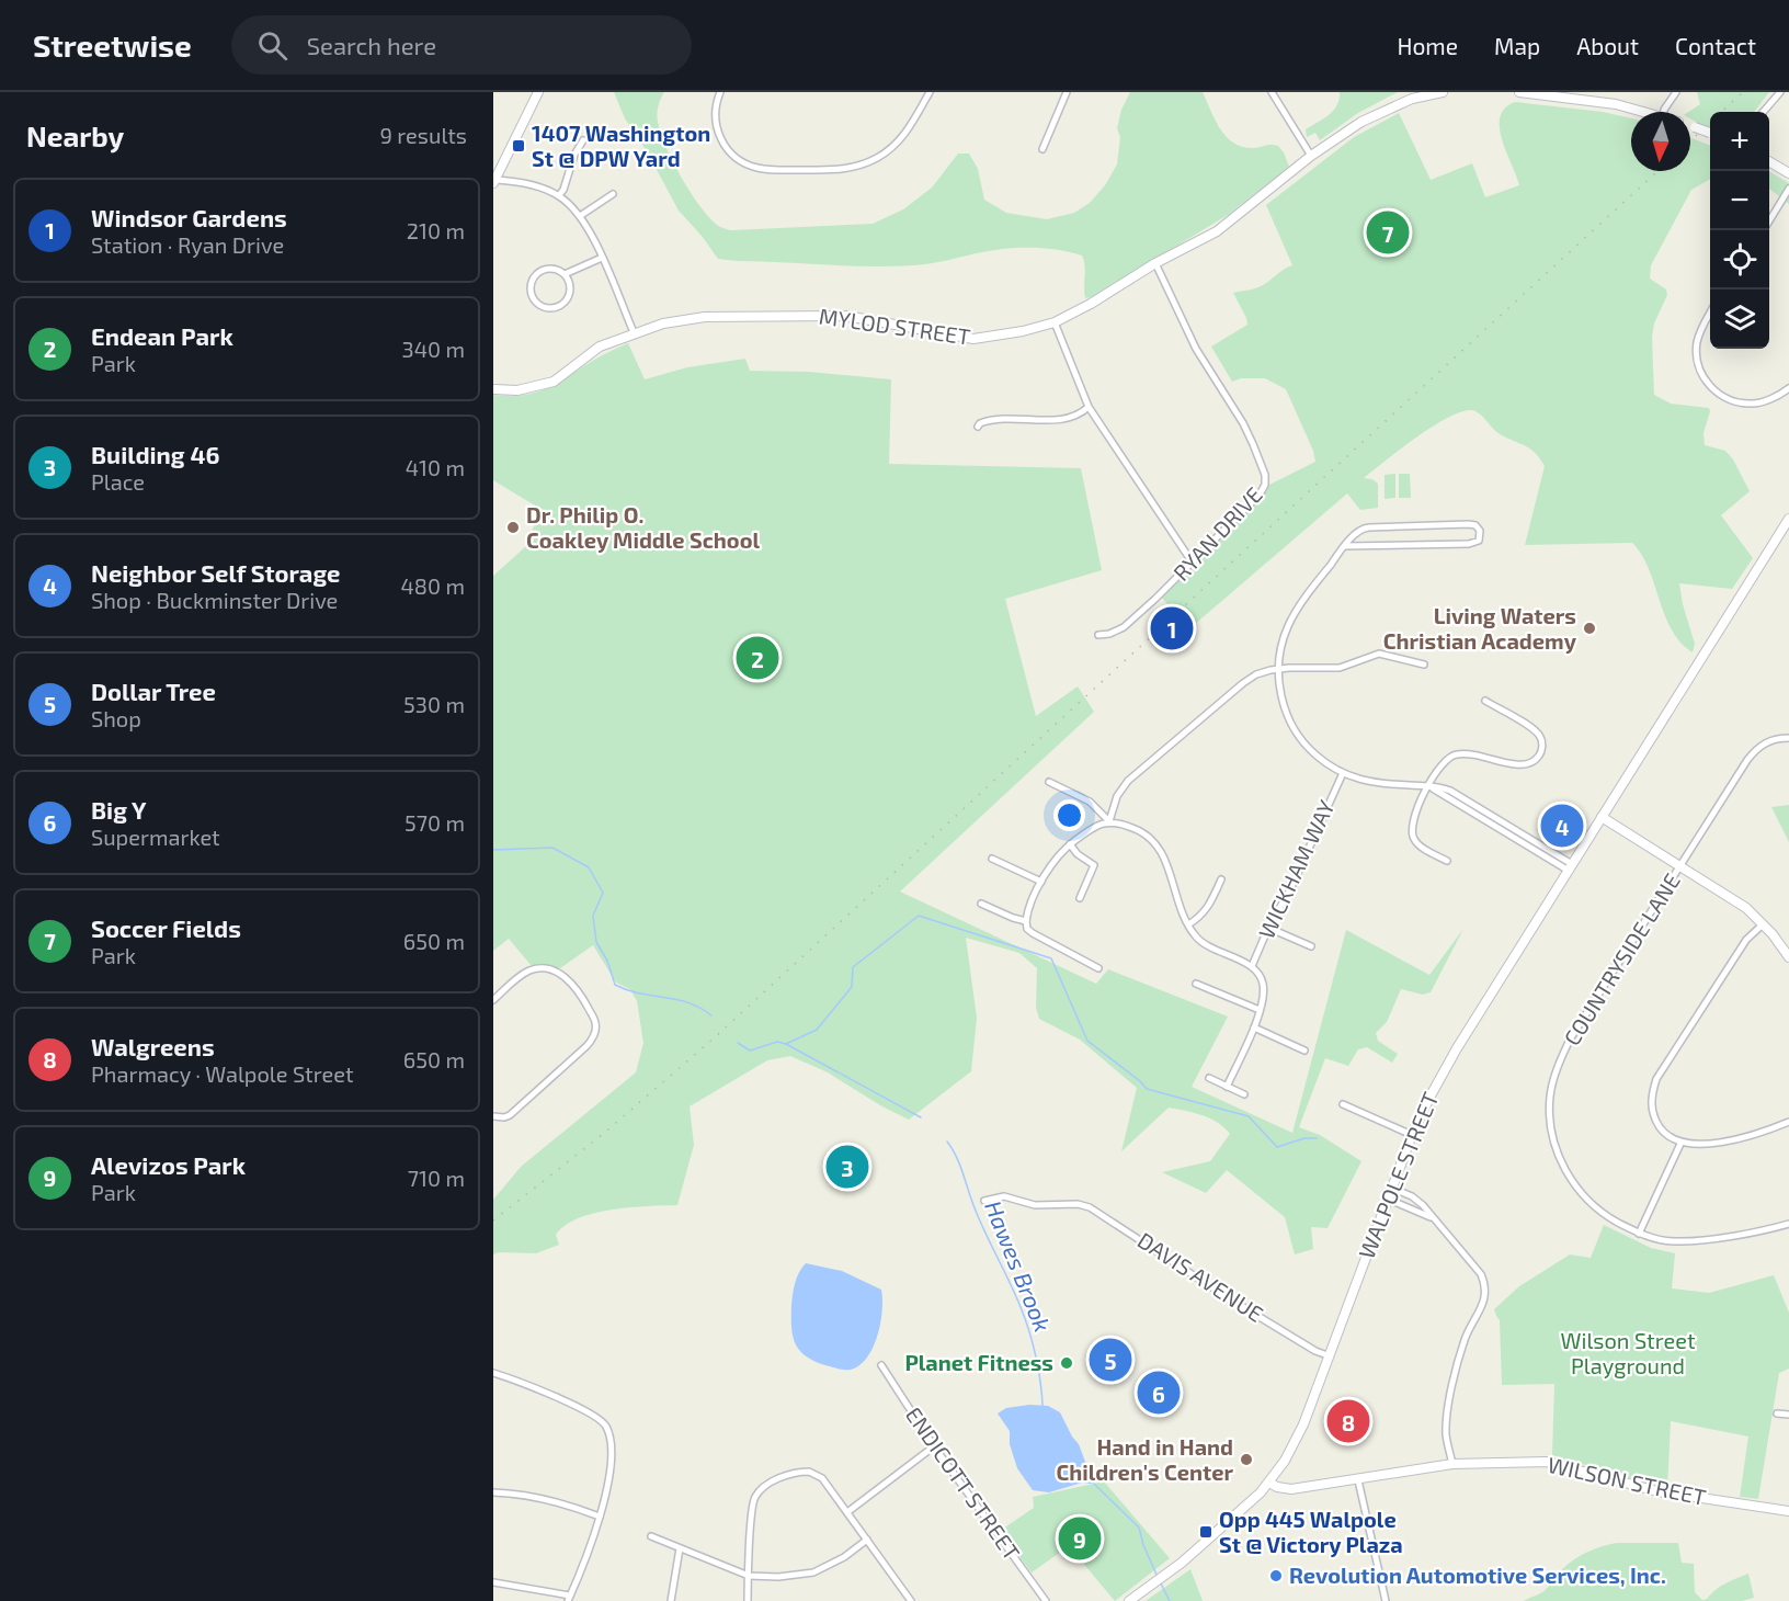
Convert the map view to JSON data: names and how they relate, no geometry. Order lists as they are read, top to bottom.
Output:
{
  "streets": {
    "street": [
      "MYLOD STREET",
      "RYAN DRIVE",
      "WICKHAM WAY",
      "COUNTRYSIDE LANE",
      "WALPOLE STREET",
      "DAVIS AVENUE",
      "WILSON STREET",
      "ENDICOTT STREET"
    ]
  },
  "crossings": [
    ["MYLOD STREET", "RYAN DRIVE"],
    ["WALPOLE STREET", "DAVIS AVENUE"],
    ["WALPOLE STREET", "WILSON STREET"]
  ],
  "water": ["Hawes Brook"],
  "parks": ["Wilson Street Playground"],
  "places": {
    "transit": ["1407 Washington St @ DPW Yard", "Opp 445 Walpole St @ Victory Plaza"],
    "other": [
      "Dr. Philip O. Coakley Middle School",
      "Living Waters Christian Academy",
      "Planet Fitness",
      "Hand in Hand Children's Center",
      "Revolution Automotive Services, Inc."
    ]
  },
  "north": "bottom",
  "page": {
    "header": "Streetwise",
    "search": "Search here",
    "nav": [
      "Home",
      "Map",
      "About",
      "Contact"
    ],
    "heading": ["Nearby", "9 results"],
    "map_buttons": ["+", "−"],
    "list": [
      {
        "mark": "1",
        "name": "Windsor Gardens",
        "note": "Station · Ryan Drive",
        "value": "210 m"
      },
      {
        "mark": "2",
        "name": "Endean Park",
        "note": "Park",
        "value": "340 m"
      },
      {
        "mark": "3",
        "name": "Building 46",
        "note": "Place",
        "value": "410 m"
      },
      {
        "mark": "4",
        "name": "Neighbor Self Storage",
        "note": "Shop · Buckminster Drive",
        "value": "480 m"
      },
      {
        "mark": "5",
        "name": "Dollar Tree",
        "note": "Shop",
        "value": "530 m"
      },
      {
        "mark": "6",
        "name": "Big Y",
        "note": "Supermarket",
        "value": "570 m"
      },
      {
        "mark": "7",
        "name": "Soccer Fields",
        "note": "Park",
        "value": "650 m"
      },
      {
        "mark": "8",
        "name": "Walgreens",
        "note": "Pharmacy · Walpole Street",
        "value": "650 m"
      },
      {
        "mark": "9",
        "name": "Alevizos Park",
        "note": "Park",
        "value": "710 m"
      }
    ],
    "pins": [
      "7",
      "1",
      "2",
      "4",
      "3",
      "5",
      "6",
      "8",
      "9"
    ]
  }
}
